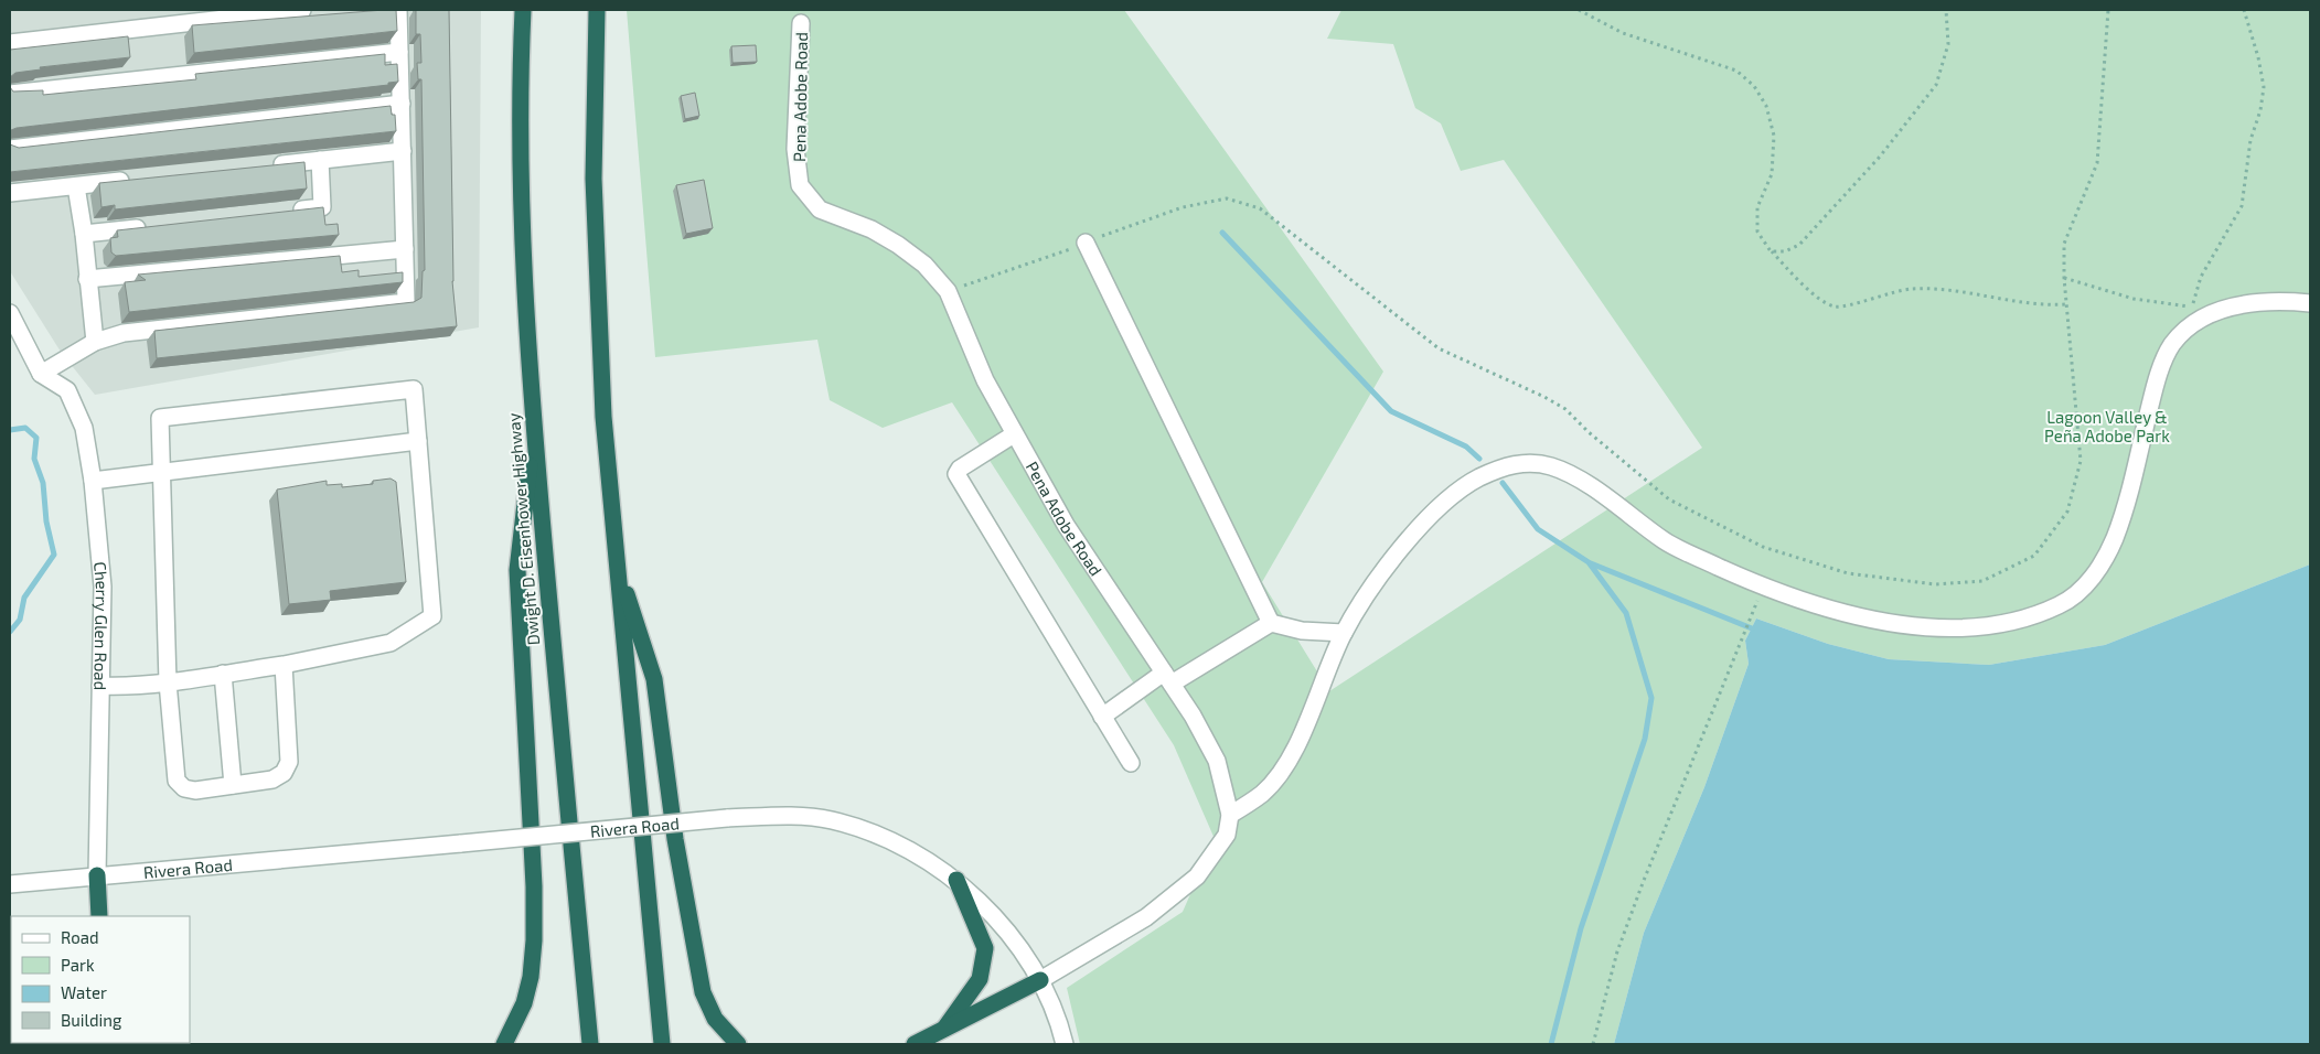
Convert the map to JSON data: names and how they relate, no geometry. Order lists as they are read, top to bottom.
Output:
{
  "streets": {
    "highway": ["Dwight D. Eisenhower Highway"],
    "street": ["Pena Adobe Road", "Cherry Glen Road", "Rivera Road"]
  },
  "crossings": [
    ["Cherry Glen Road", "Rivera Road"]
  ],
  "parks": ["Lagoon Valley & Peña Adobe Park"],
  "legend": [
    "Road",
    "Park",
    "Water",
    "Building"
  ]
}
